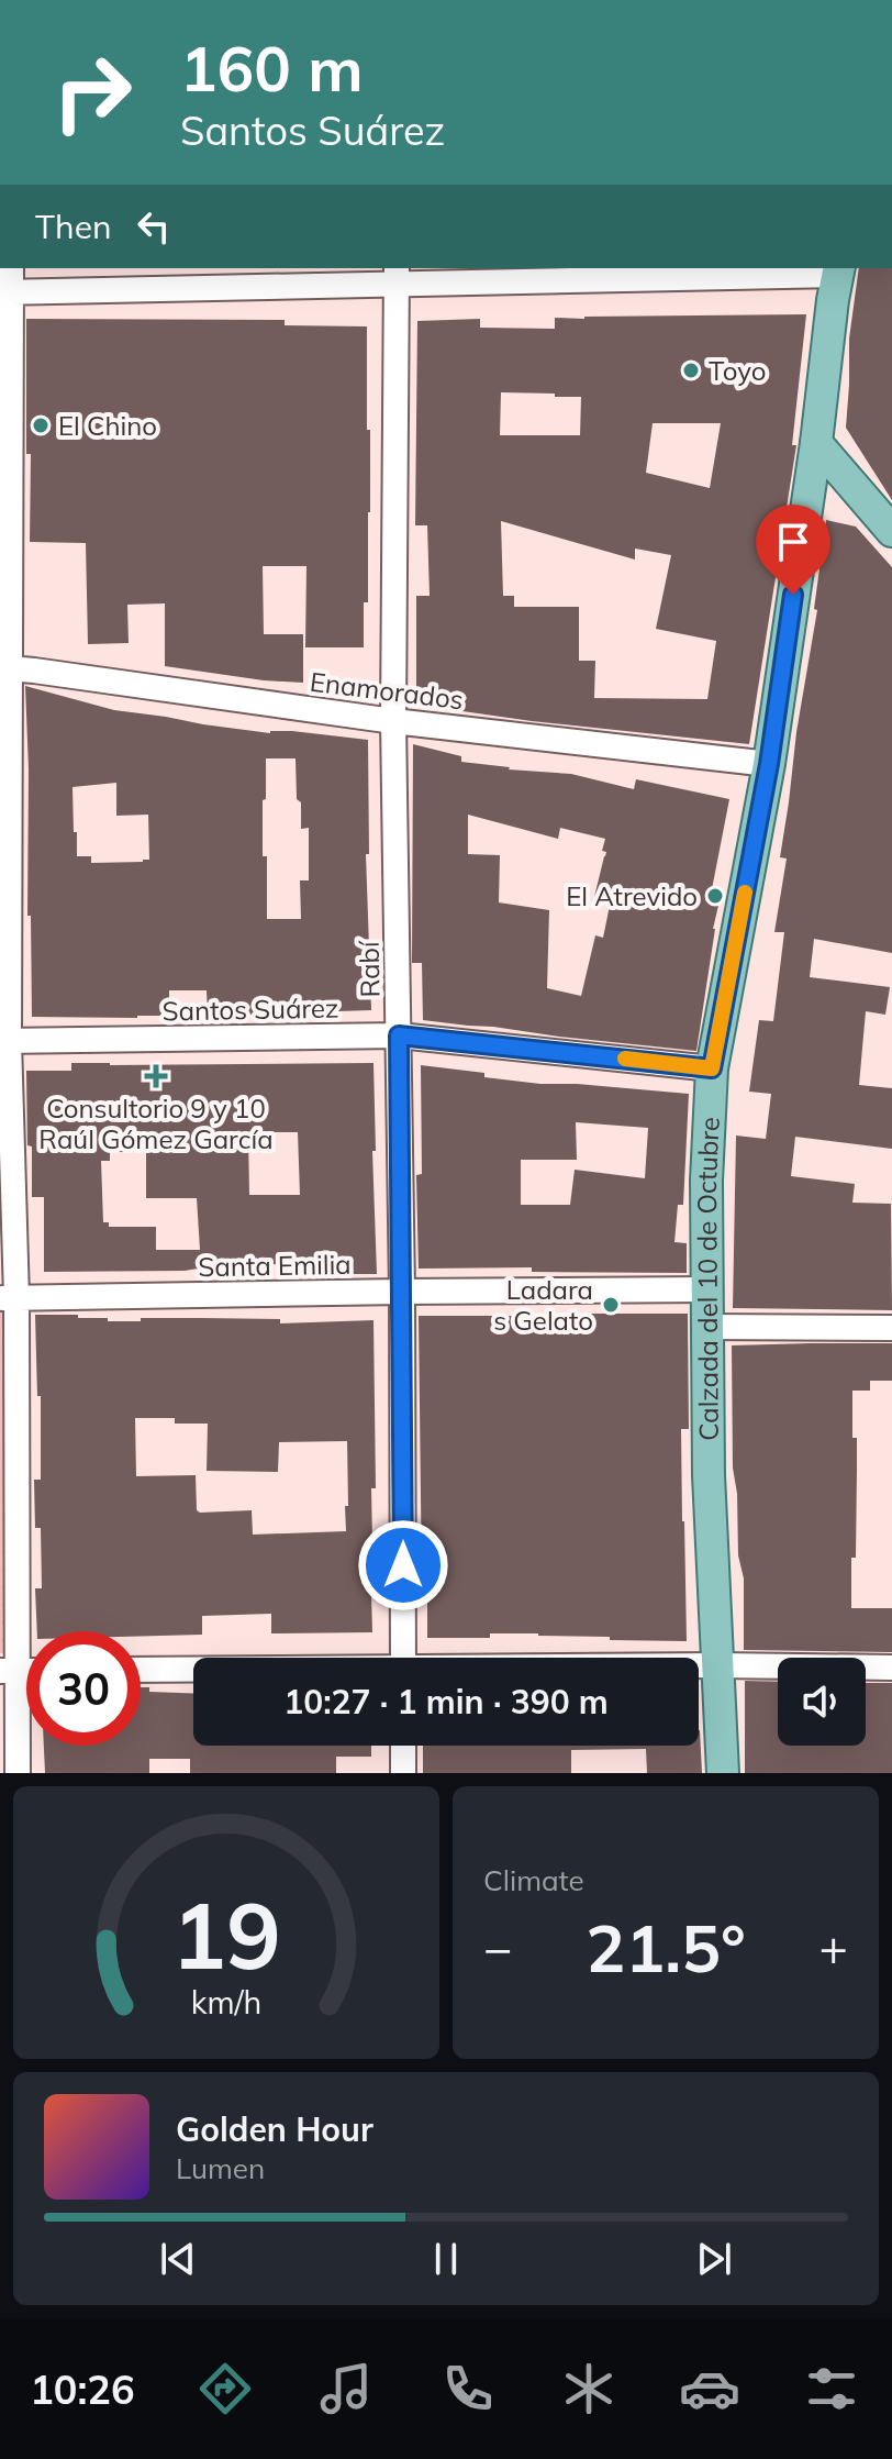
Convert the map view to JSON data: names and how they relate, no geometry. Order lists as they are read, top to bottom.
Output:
{
  "streets": {
    "main road": ["Calzada del 10 de Octubre"],
    "street": [
      "Enamorados",
      "Rabí",
      "Santos Suárez",
      "Santa Emilia"
    ]
  },
  "crossings": [
    ["Enamorados", "Rabí"],
    ["Enamorados", "Calzada del 10 de Octubre"],
    ["Rabí", "Santos Suárez"],
    ["Rabí", "Santa Emilia"],
    ["Santos Suárez", "Calzada del 10 de Octubre"],
    ["Santa Emilia", "Calzada del 10 de Octubre"]
  ],
  "places": {
    "other": [
      "Toyo",
      "El Chino",
      "El Atrevido",
      "Ladara s Gelato"
    ],
    "health": ["Consultorio 9 y 10 Raúl Gómez García"]
  },
  "page": {
    "turn": ["160 m", "Santos Suárez"],
    "then": "Then",
    "limit": "30",
    "trip": "10:27 · 1 min · 390 m",
    "tile": "Climate",
    "heat": ["−", "21.5°", "+"],
    "song": ["Golden Hour", "Lumen"],
    "tabs": "10:26",
    "gauge": ["19", "km/h"]
  }
}
